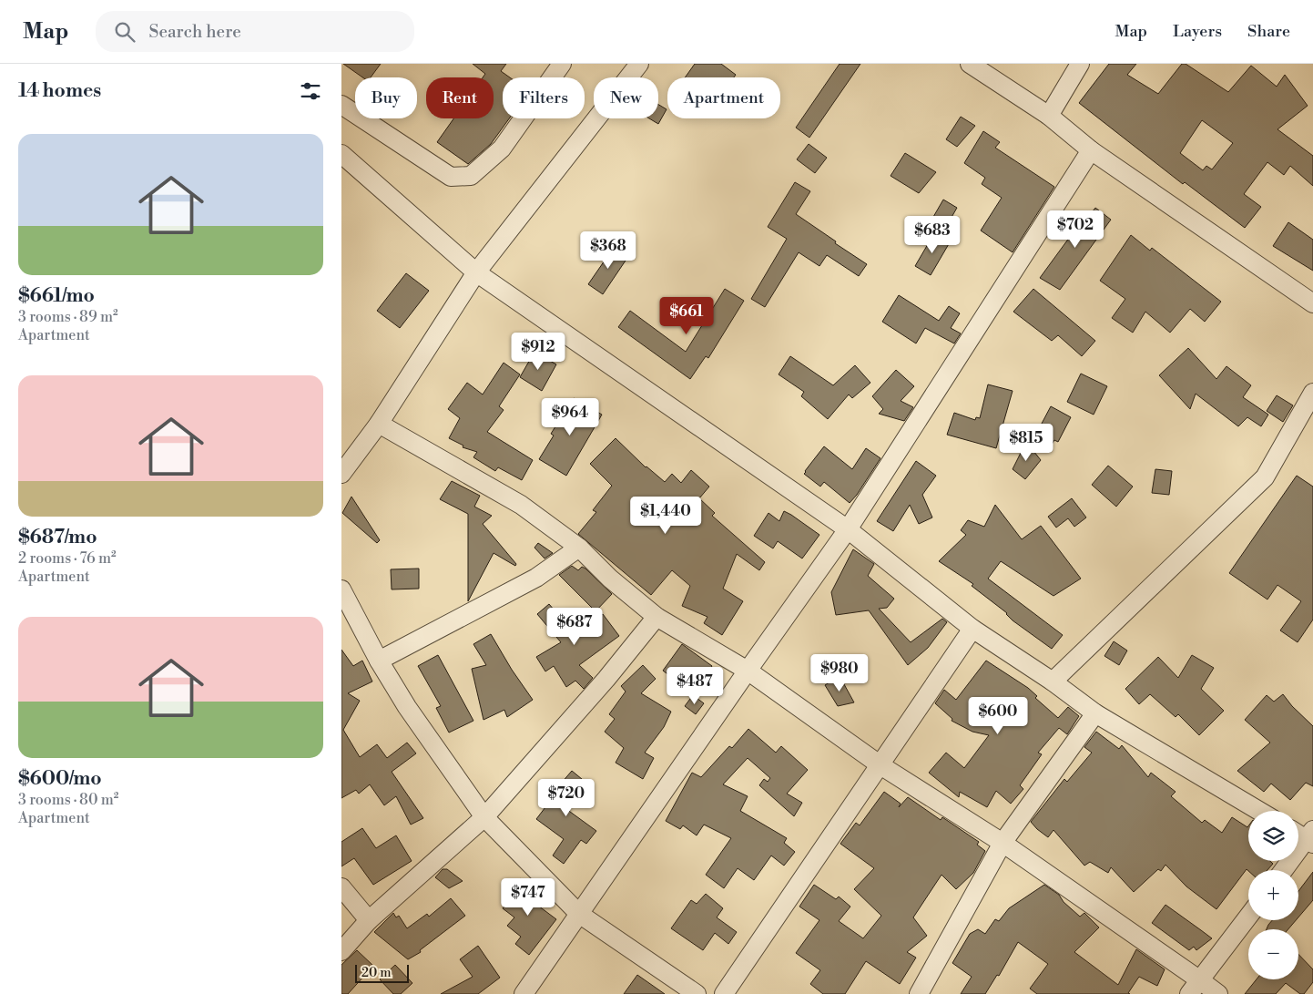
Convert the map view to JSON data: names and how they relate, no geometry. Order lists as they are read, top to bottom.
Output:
{
  "scale_bar": "20 m",
  "page": {
    "header": "Map",
    "search": "Search here",
    "nav": ["Map", "Layers", "Share"],
    "heading": "14 homes",
    "chip": [
      "Buy",
      "Rent",
      "Filters",
      "New",
      "Apartment"
    ],
    "list": [
      {
        "name": "$661/mo",
        "note": "3 rooms · 89 m² · Apartment"
      },
      {
        "name": "$687/mo",
        "note": "2 rooms · 76 m² · Apartment"
      },
      {
        "name": "$600/mo",
        "note": "3 rooms · 80 m² · Apartment"
      }
    ],
    "price": [
      "$702",
      "$683",
      "$368",
      "$661",
      "$912",
      "$964",
      "$815",
      "$1,440",
      "$687",
      "$980",
      "$487",
      "$600",
      "$720",
      "$747"
    ],
    "map_buttons": ["+", "−"],
    "scale": "20 m"
  }
}
